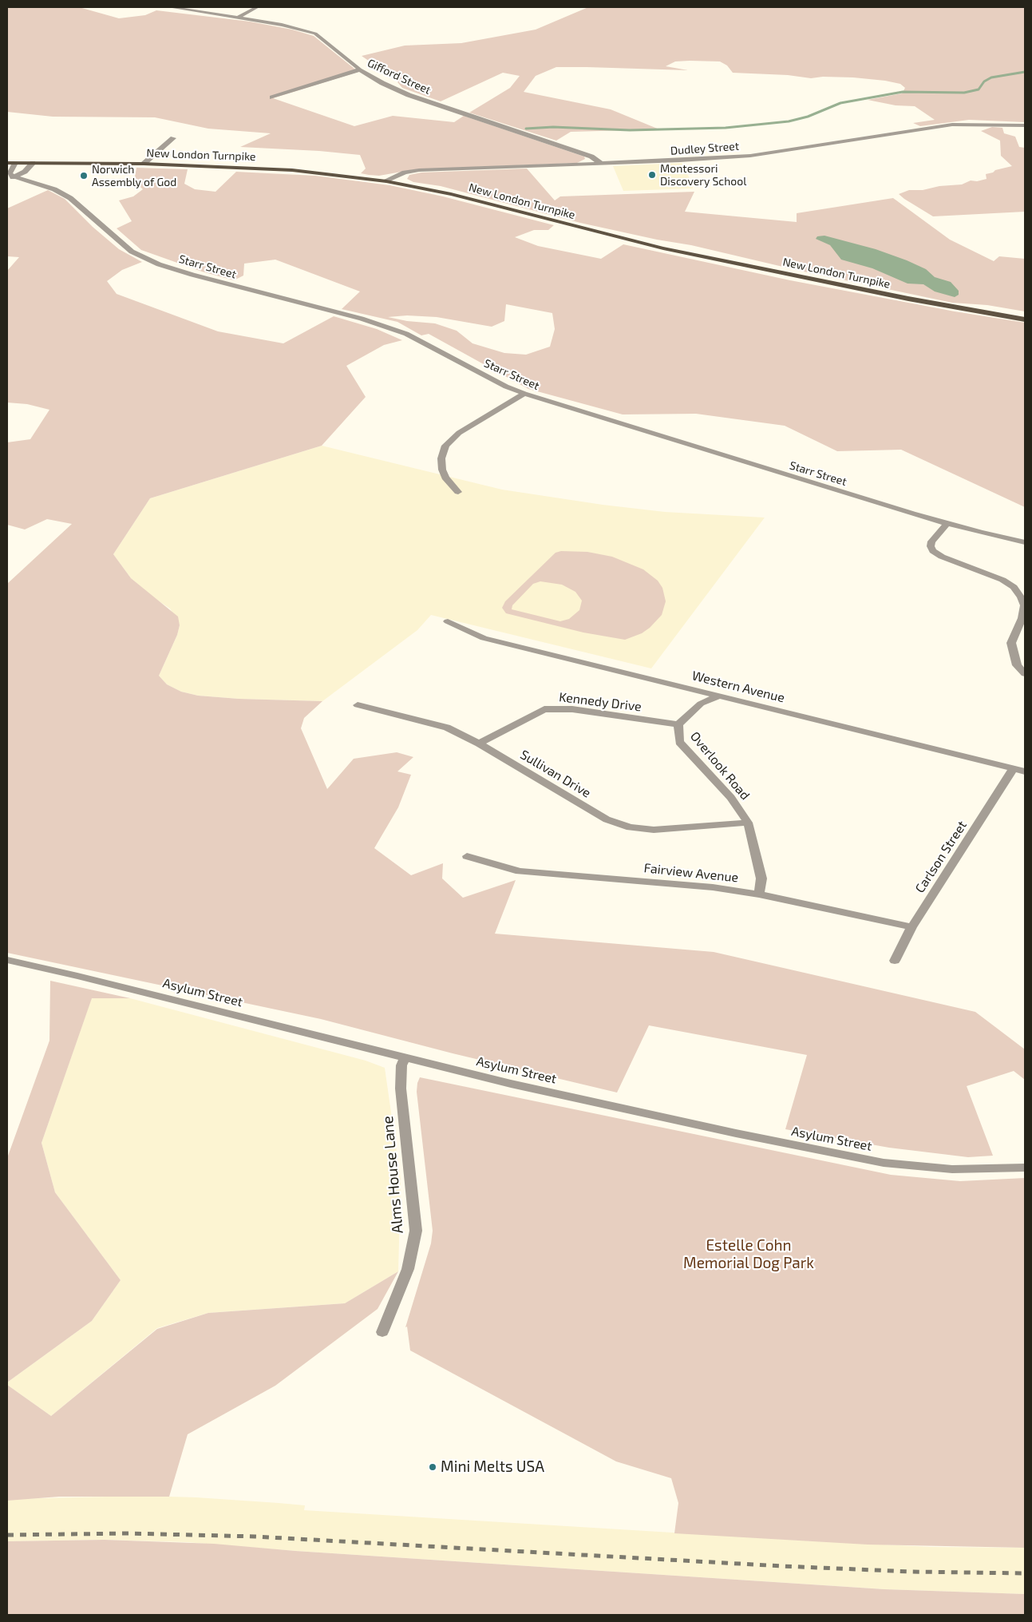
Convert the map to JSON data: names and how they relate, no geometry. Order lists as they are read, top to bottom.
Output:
{
  "streets": {
    "main road": ["New London Turnpike"],
    "street": [
      "Gifford Street",
      "Dudley Street",
      "Starr Street",
      "Western Avenue",
      "Kennedy Drive",
      "Overlook Road",
      "Sullivan Drive",
      "Carlson Street",
      "Fairview Avenue",
      "Asylum Street",
      "Alms House Lane"
    ]
  },
  "crossings": [
    ["Gifford Street", "Dudley Street"],
    ["Dudley Street", "New London Turnpike"],
    ["Western Avenue", "Overlook Road"],
    ["Western Avenue", "Carlson Street"],
    ["Kennedy Drive", "Overlook Road"],
    ["Kennedy Drive", "Sullivan Drive"],
    ["Overlook Road", "Sullivan Drive"],
    ["Overlook Road", "Fairview Avenue"],
    ["Carlson Street", "Fairview Avenue"],
    ["Asylum Street", "Alms House Lane"]
  ],
  "parks": ["Estelle Cohn Memorial Dog Park"],
  "places": ["Montessori Discovery School", "Norwich Assembly of God", "Mini Melts USA"]
}
